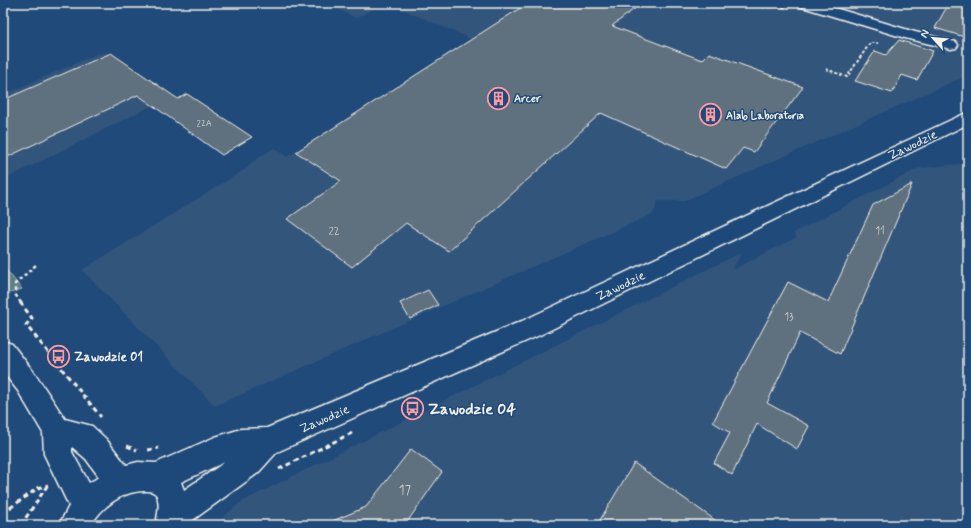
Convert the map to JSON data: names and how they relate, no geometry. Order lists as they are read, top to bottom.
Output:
{
  "streets": {
    "street": ["Zawodzie"]
  },
  "places": {
    "building": ["Arcer", "Alab Laboratoria"],
    "bus stop": ["Zawodzie 01", "Zawodzie 04"]
  },
  "house_numbers": [
    "22A",
    "11",
    "22",
    "13",
    "17"
  ],
  "north": "top left"
}
